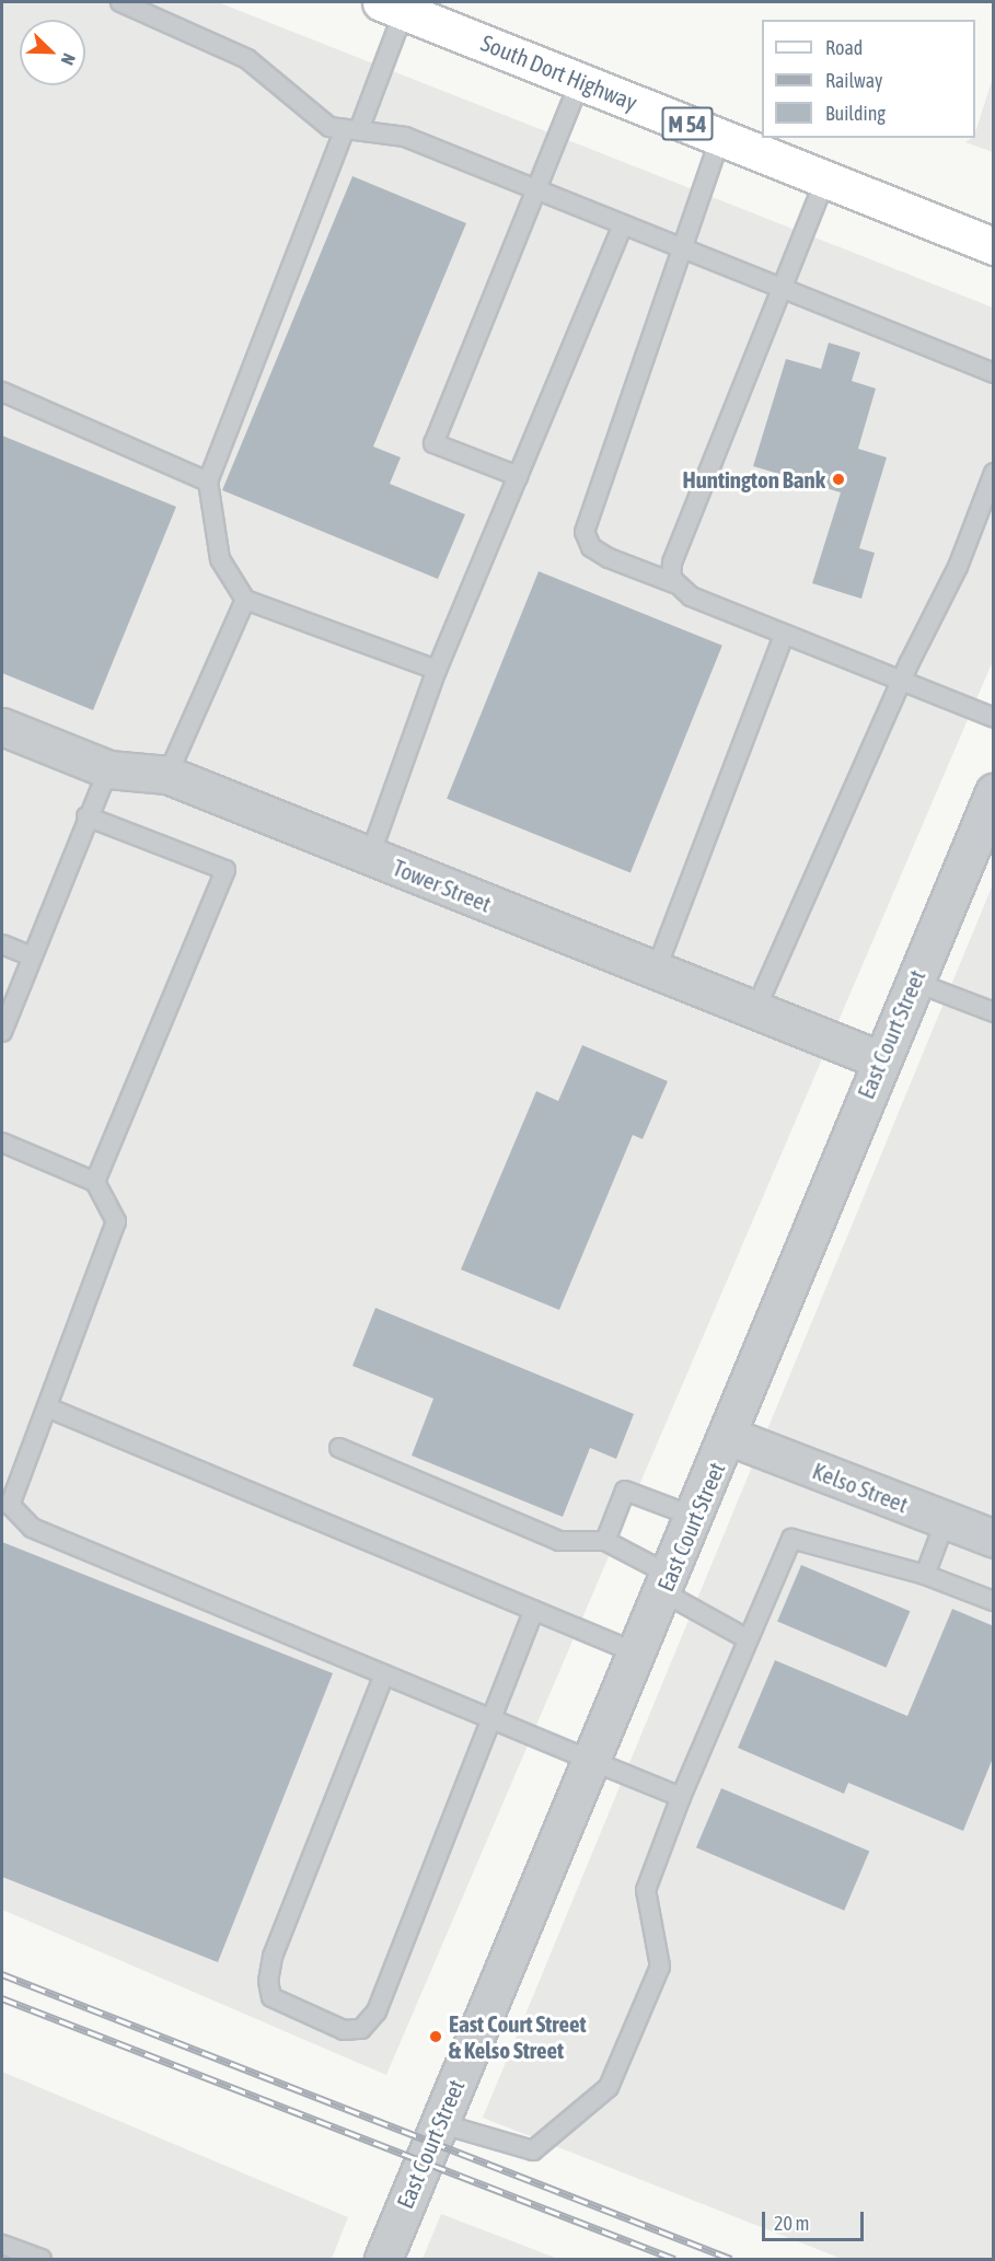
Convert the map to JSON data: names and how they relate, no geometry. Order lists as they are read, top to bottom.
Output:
{
  "streets": {
    "main road": ["South Dort Highway", "M 54"],
    "street": ["Tower Street", "East Court Street", "Kelso Street"]
  },
  "crossings": [
    ["Tower Street", "East Court Street"],
    ["East Court Street", "Kelso Street"]
  ],
  "places": ["Huntington Bank", "East Court Street & Kelso Street"],
  "legend": ["Road", "Railway", "Building"],
  "scale_bar": "20 m",
  "north": "bottom right"
}
